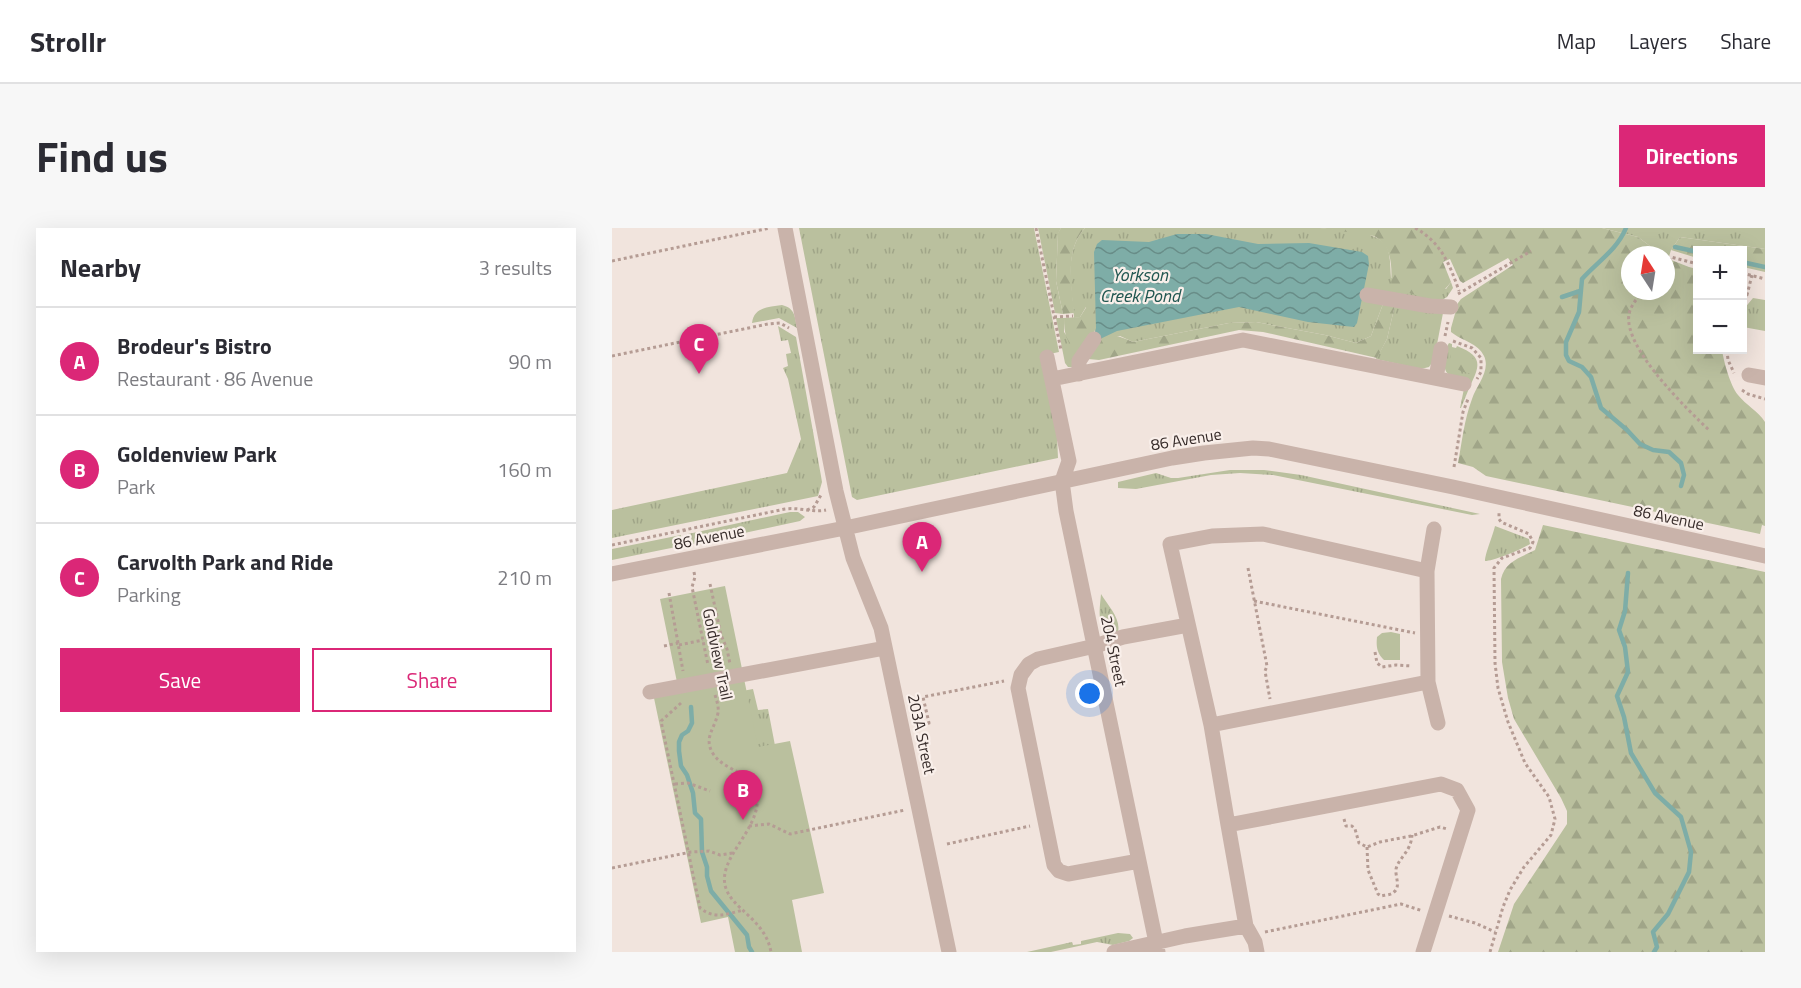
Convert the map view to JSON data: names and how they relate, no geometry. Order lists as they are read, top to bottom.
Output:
{
  "streets": {
    "street": ["86 Avenue", "204 Street", "203A Street"],
    "path": ["Goldview Trail"]
  },
  "crossings": [
    ["86 Avenue", "204 Street"],
    ["86 Avenue", "203A Street"]
  ],
  "water": ["Yorkson Creek Pond"],
  "north": "top",
  "page": {
    "header": "Strollr",
    "nav": ["Map", "Layers", "Share"],
    "title": "Find us",
    "buttons": [
      "Directions",
      ["Save", "Share"]
    ],
    "heading": ["Nearby", "3 results"],
    "map_buttons": ["+", "−"],
    "list": [
      {
        "mark": "A",
        "name": "Brodeur's Bistro",
        "note": "Restaurant · 86 Avenue",
        "value": "90 m"
      },
      {
        "mark": "B",
        "name": "Goldenview Park",
        "note": "Park",
        "value": "160 m"
      },
      {
        "mark": "C",
        "name": "Carvolth Park and Ride",
        "note": "Parking",
        "value": "210 m"
      }
    ],
    "pins": ["C", "A", "B"]
  }
}
